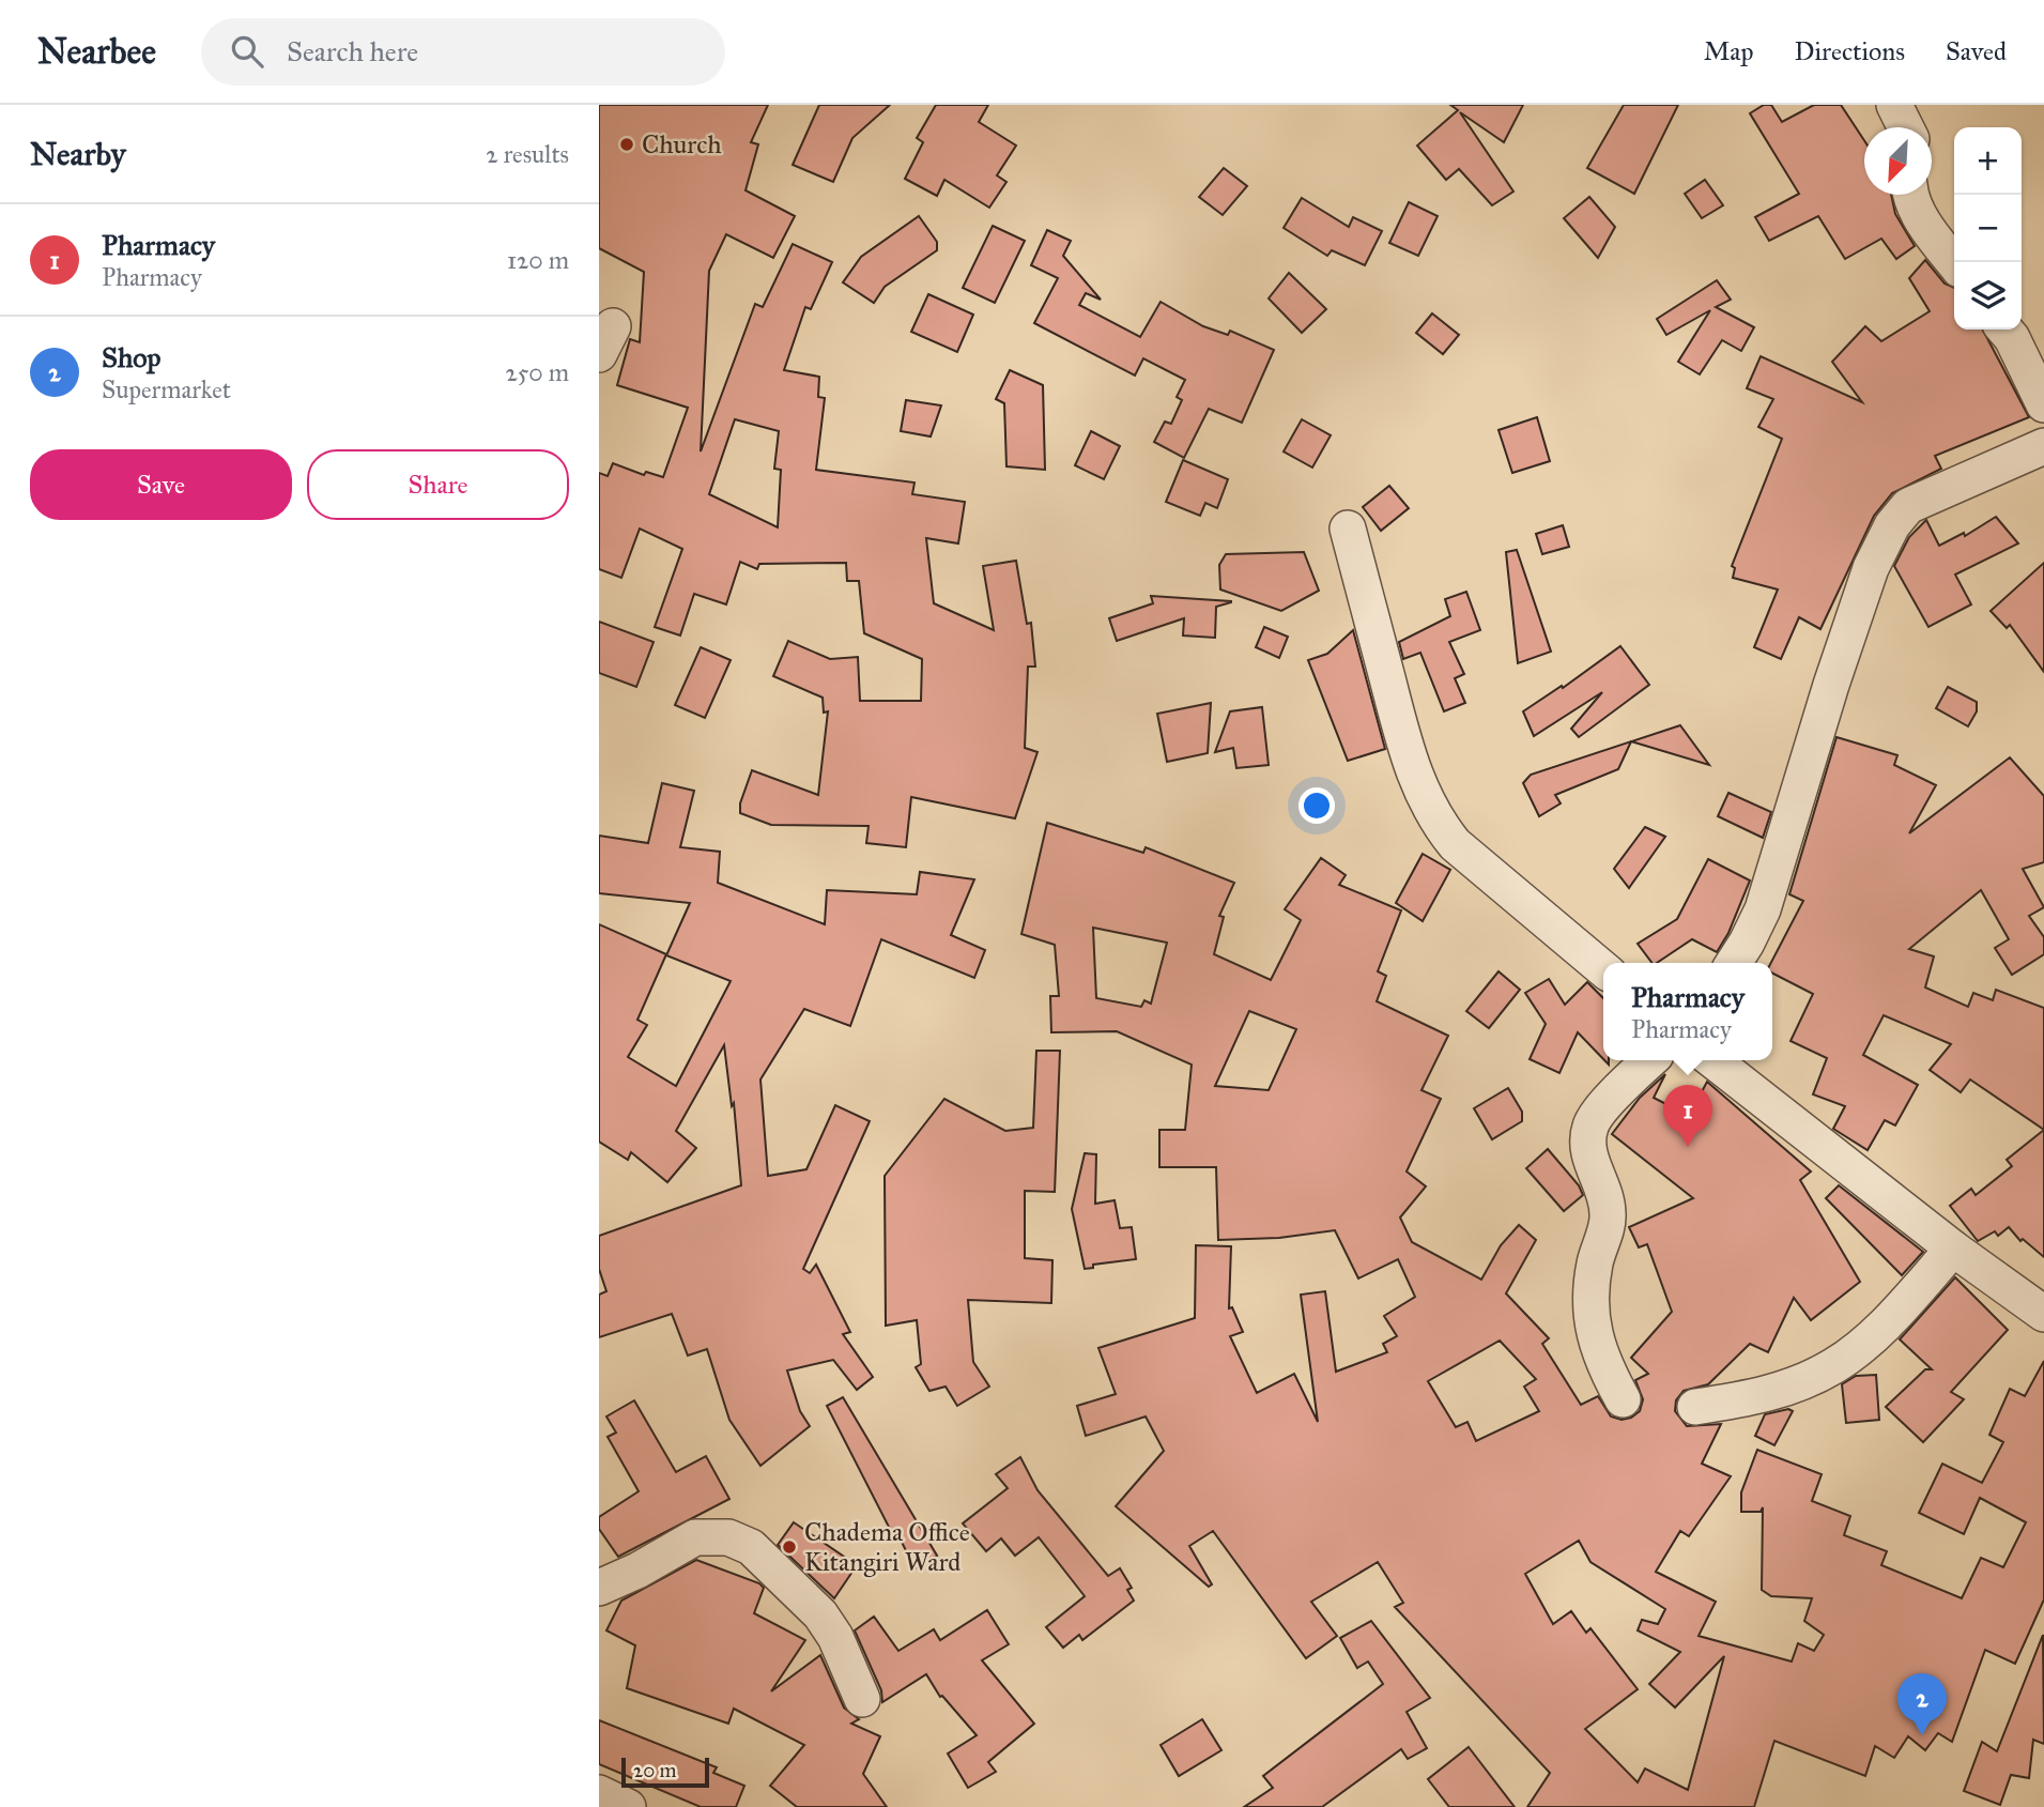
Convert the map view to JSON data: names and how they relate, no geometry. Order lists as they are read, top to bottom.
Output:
{
  "places": ["Church", "Chadema Office Kitangiri Ward"],
  "scale_bar": "20 m",
  "north": "bottom left",
  "page": {
    "header": "Nearbee",
    "search": "Search here",
    "nav": ["Map", "Directions", "Saved"],
    "heading": ["Nearby", "2 results"],
    "map_buttons": ["+", "−"],
    "list": [
      {
        "mark": "1",
        "name": "Pharmacy",
        "note": "Pharmacy",
        "value": "120 m"
      },
      {
        "mark": "2",
        "name": "Shop",
        "note": "Supermarket",
        "value": "250 m"
      }
    ],
    "buttons": ["Save", "Share"],
    "popup": ["Pharmacy", "Pharmacy"],
    "pins": ["1", "2"],
    "scale": "20 m"
  }
}
